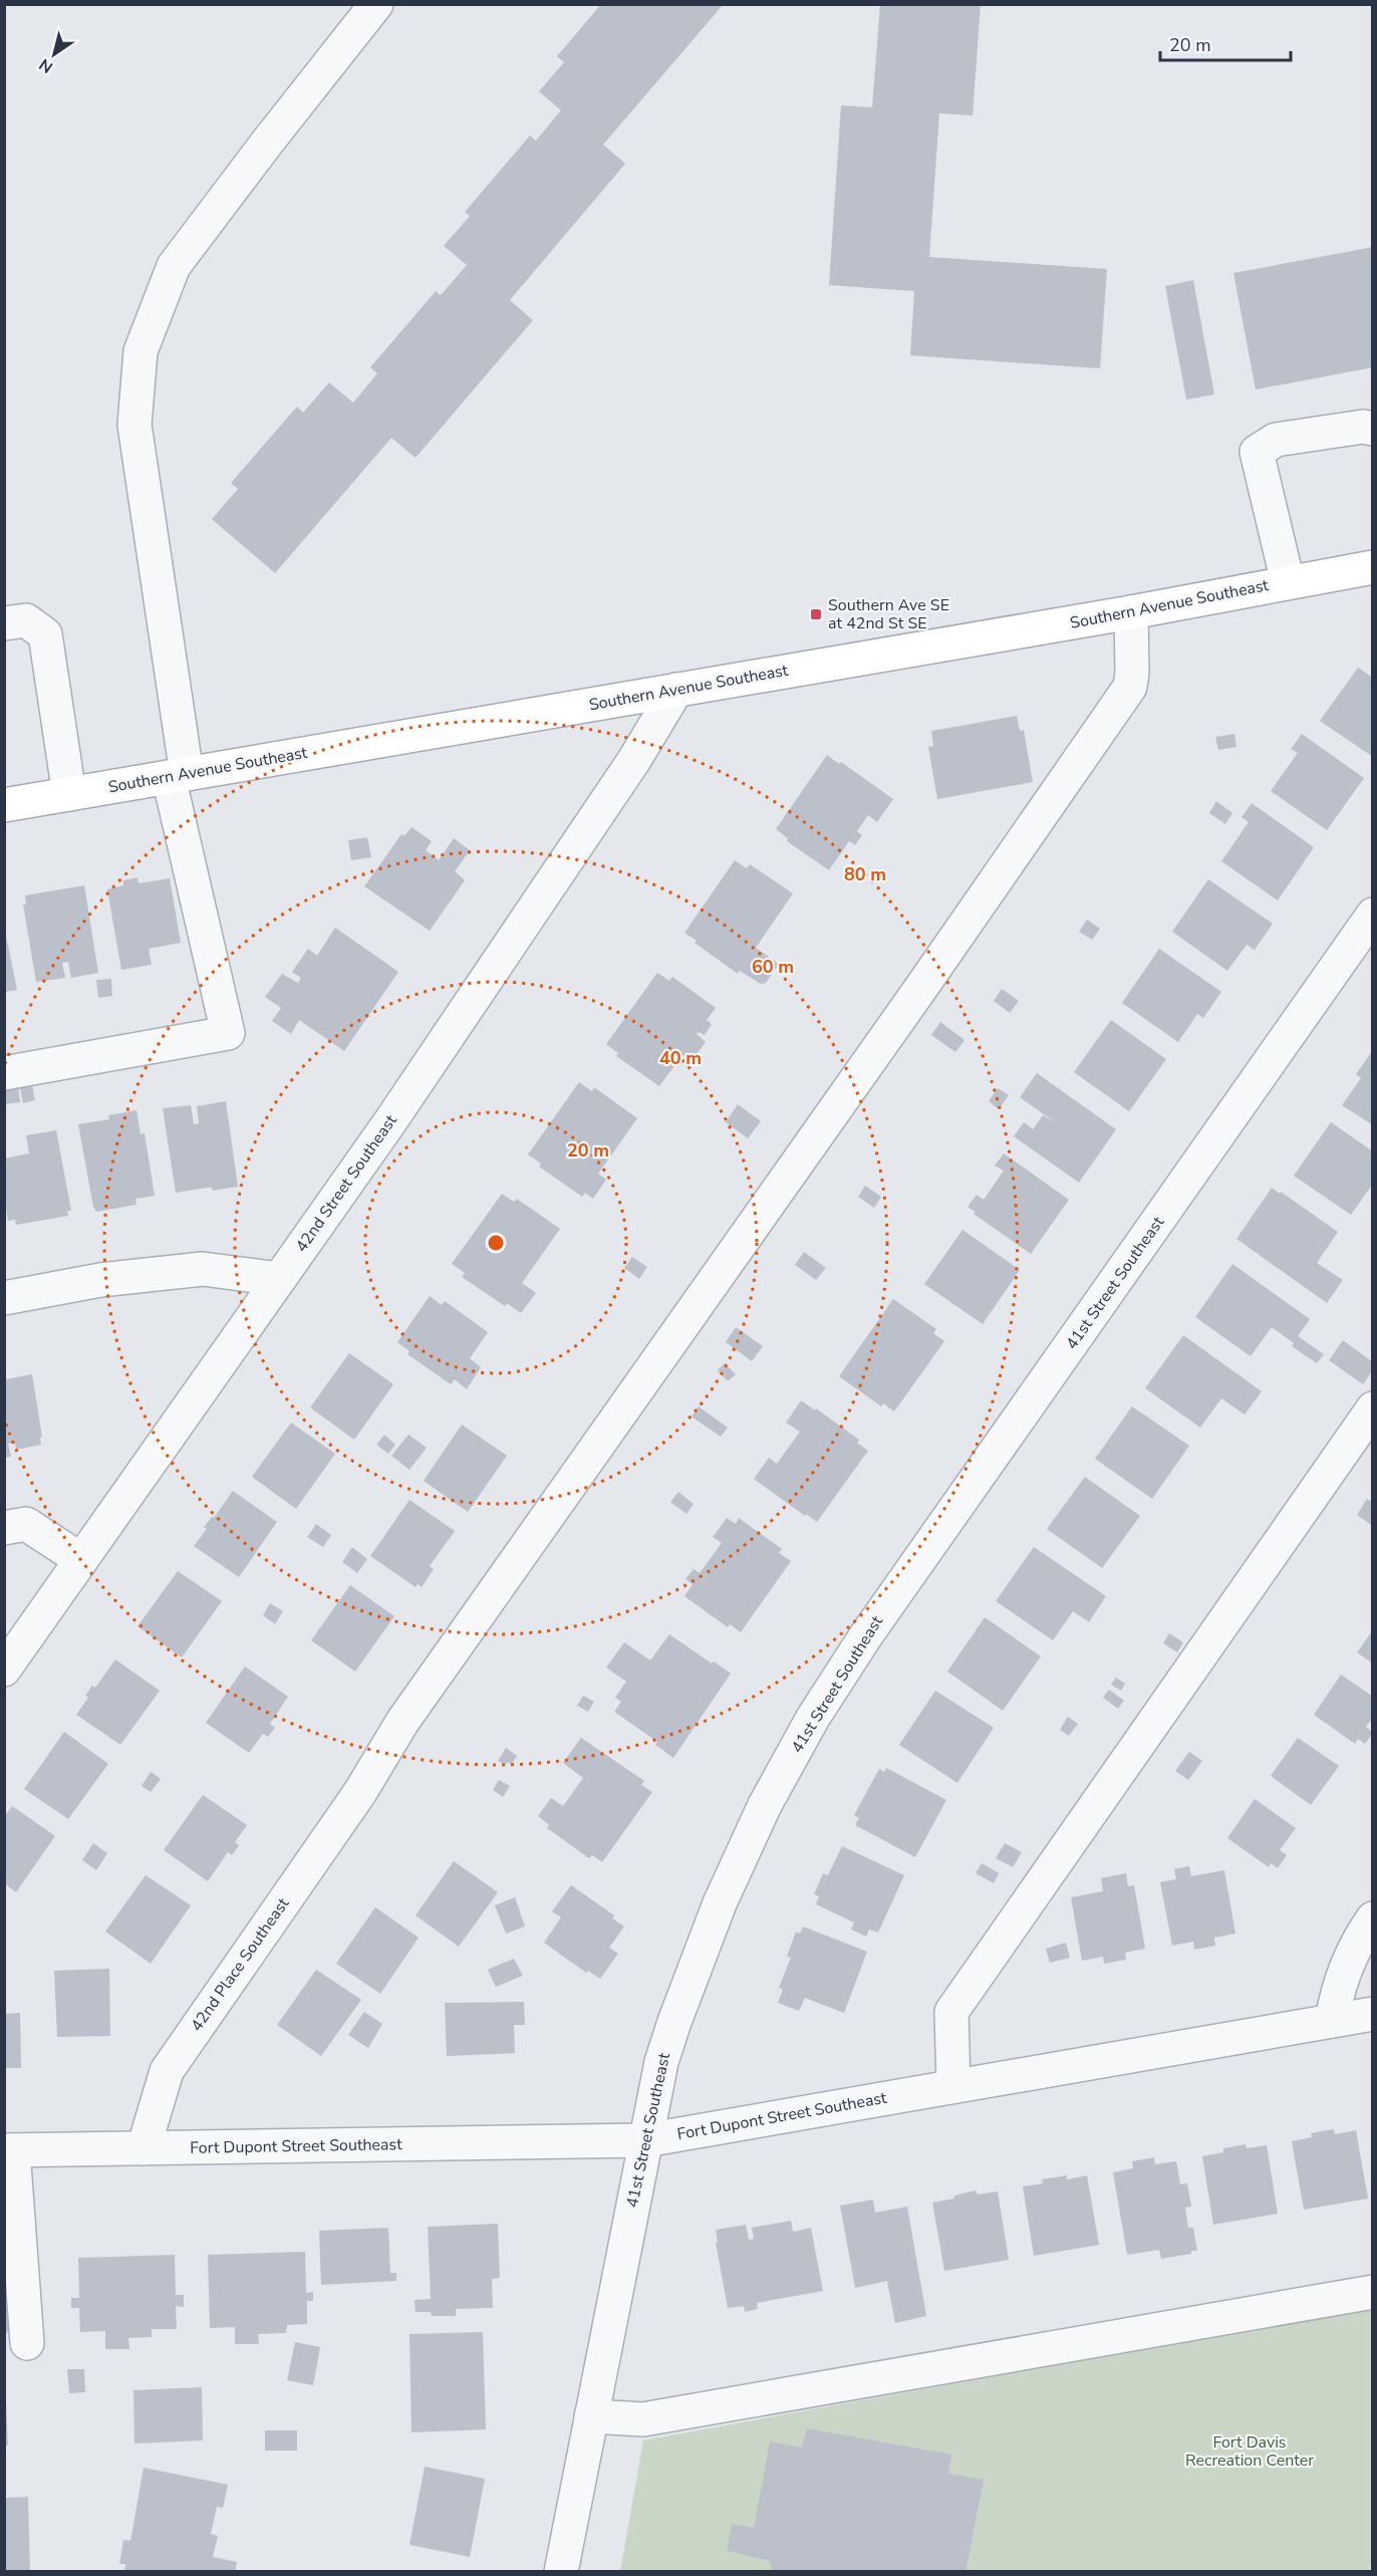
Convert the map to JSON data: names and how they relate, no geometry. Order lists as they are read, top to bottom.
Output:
{
  "streets": {
    "main road": ["Southern Avenue Southeast"],
    "street": [
      "42nd Street Southeast",
      "41st Street Southeast",
      "42nd Place Southeast",
      "Fort Dupont Street Southeast"
    ]
  },
  "crossings": [
    ["Southern Avenue Southeast", "42nd Street Southeast"],
    ["Southern Avenue Southeast", "42nd Place Southeast"],
    ["41st Street Southeast", "Fort Dupont Street Southeast"],
    ["42nd Place Southeast", "Fort Dupont Street Southeast"]
  ],
  "parks": ["Fort Davis Recreation Center"],
  "places": {
    "transit": ["Southern Ave SE at 42nd St SE"]
  },
  "scale_bar": "20 m",
  "north": "bottom left",
  "rings": [
    "80 m",
    "60 m",
    "40 m",
    "20 m"
  ]
}
